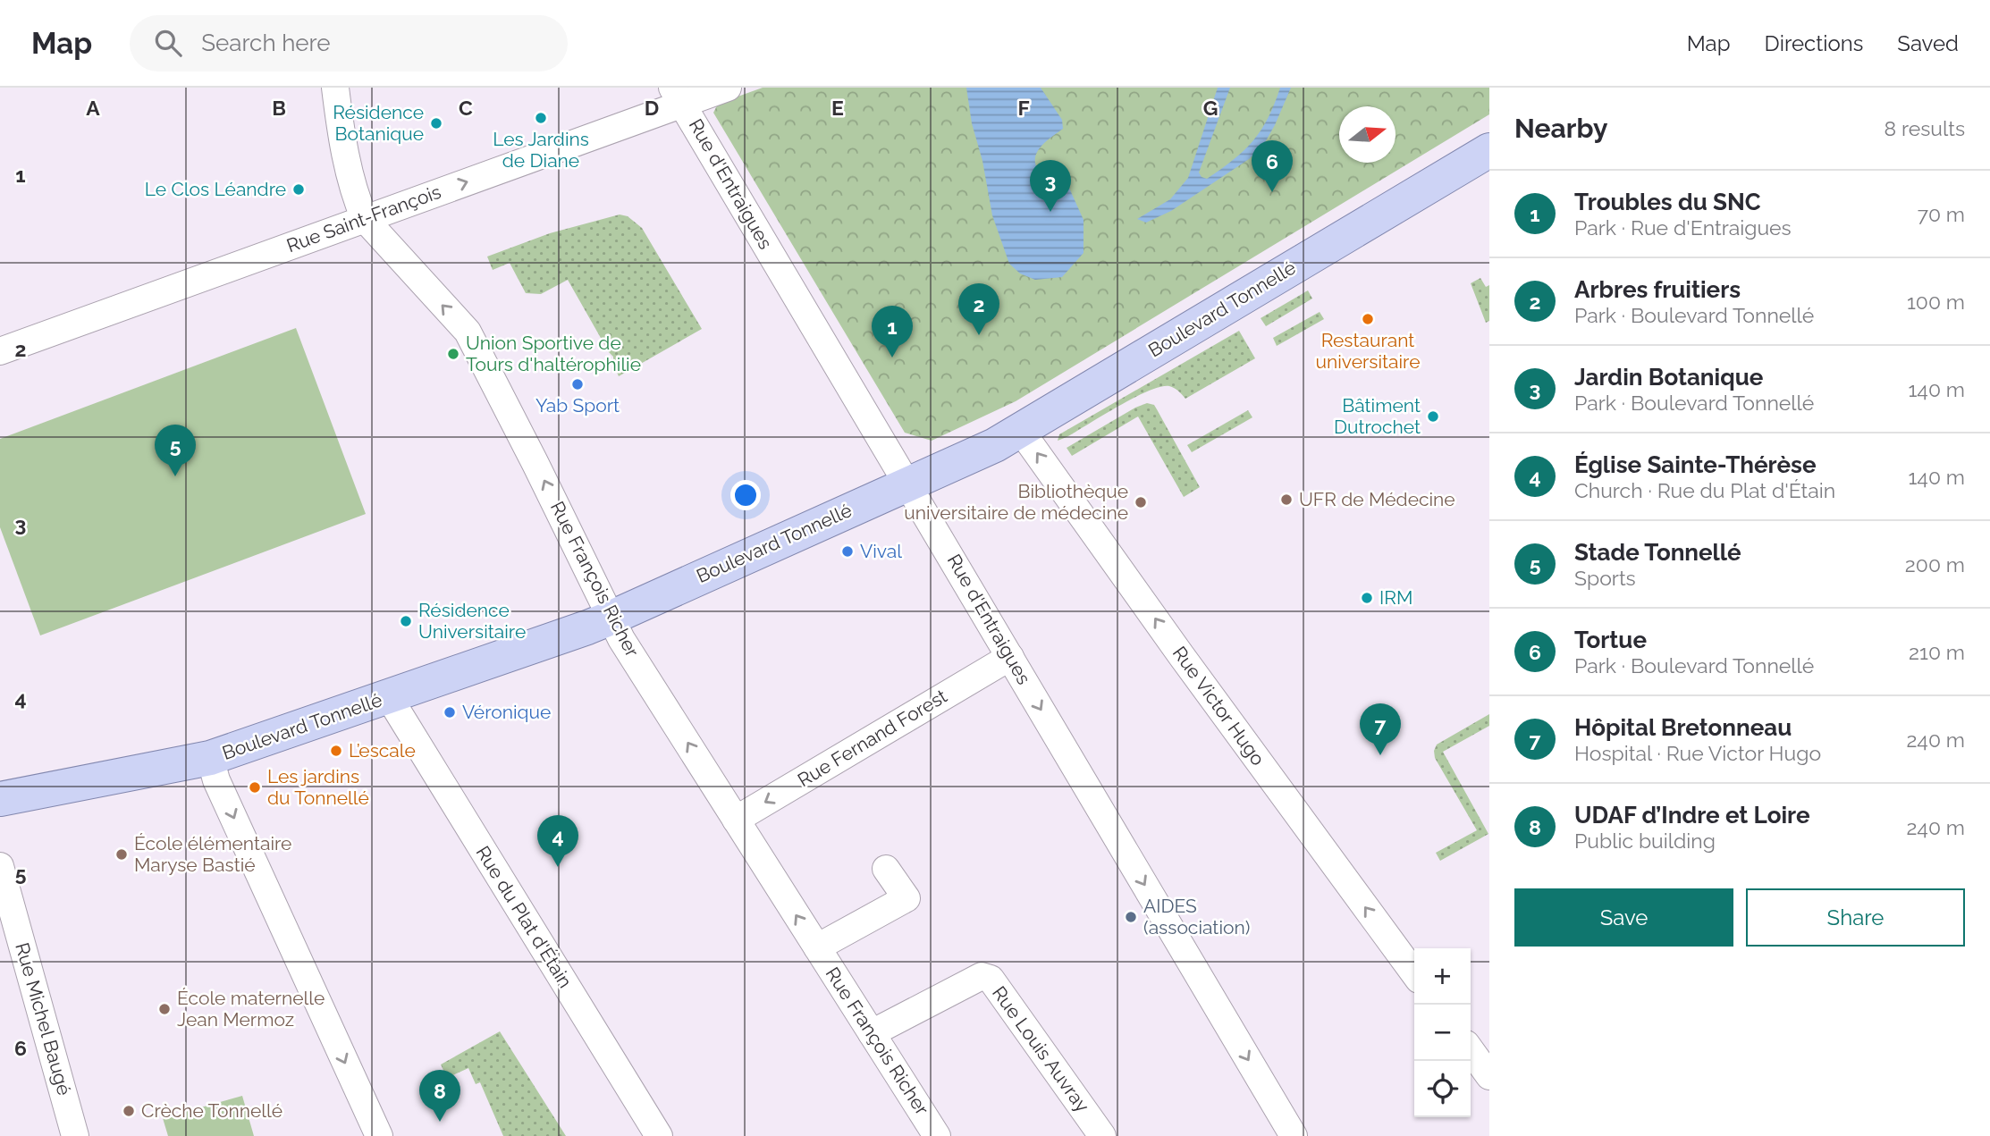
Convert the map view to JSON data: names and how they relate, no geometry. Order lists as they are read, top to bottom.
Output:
{
  "streets": {
    "main road": ["Boulevard Tonnellé"],
    "street": [
      "Rue d'Entraigues",
      "Rue Saint-François",
      "Rue François Richer",
      "Rue Victor Hugo",
      "Rue Fernand Forest",
      "Rue du Plat d'Étain",
      "Rue Michel Baugé",
      "Rue Louis Auvray"
    ]
  },
  "crossings": [
    ["Rue d'Entraigues", "Rue Saint-François"],
    ["Rue d'Entraigues", "Boulevard Tonnellé"],
    ["Rue d'Entraigues", "Rue Fernand Forest"],
    ["Rue Saint-François", "Rue François Richer"],
    ["Boulevard Tonnellé", "Rue François Richer"],
    ["Boulevard Tonnellé", "Rue Victor Hugo"],
    ["Boulevard Tonnellé", "Rue du Plat d'Étain"],
    ["Rue François Richer", "Rue Fernand Forest"],
    ["Rue François Richer", "Rue Louis Auvray"]
  ],
  "one_way": [
    "Rue d'Entraigues",
    "Rue Saint-François",
    "Rue François Richer",
    "Rue Victor Hugo",
    "Rue Fernand Forest"
  ],
  "places": [
    "Les Jardins de Diane",
    "Résidence Botanique",
    "Le Clos Léandre",
    "Restaurant universitaire",
    "Union Sportive de Tours d'haltérophilie",
    "Yab Sport",
    "Bâtiment Dutrochet",
    "UFR de Médecine",
    "Bibliothèque universitaire de médecine",
    "Vival",
    "IRM",
    "Résidence Universitaire",
    "Véronique",
    "L’escale",
    "Les jardins du Tonnellé",
    "École élémentaire Maryse Bastié",
    "AIDES (association)",
    "École maternelle Jean Mermoz",
    "Crèche Tonnellé"
  ],
  "north": "right",
  "page": {
    "header": "Map",
    "search": "Search here",
    "nav": ["Map", "Directions", "Saved"],
    "heading": ["Nearby", "8 results"],
    "pins": [
      "6",
      "3",
      "2",
      "1",
      "5",
      "7",
      "4",
      "8"
    ],
    "list": [
      {
        "mark": "1",
        "name": "Troubles du SNC",
        "note": "Park · Rue d'Entraigues",
        "value": "70 m"
      },
      {
        "mark": "2",
        "name": "Arbres fruitiers",
        "note": "Park · Boulevard Tonnellé",
        "value": "100 m"
      },
      {
        "mark": "3",
        "name": "Jardin Botanique",
        "note": "Park · Boulevard Tonnellé",
        "value": "140 m"
      },
      {
        "mark": "4",
        "name": "Église Sainte-Thérèse",
        "note": "Church · Rue du Plat d'Étain",
        "value": "140 m"
      },
      {
        "mark": "5",
        "name": "Stade Tonnellé",
        "note": "Sports",
        "value": "200 m"
      },
      {
        "mark": "6",
        "name": "Tortue",
        "note": "Park · Boulevard Tonnellé",
        "value": "210 m"
      },
      {
        "mark": "7",
        "name": "Hôpital Bretonneau",
        "note": "Hospital · Rue Victor Hugo",
        "value": "240 m"
      },
      {
        "mark": "8",
        "name": "UDAF d’Indre et Loire",
        "note": "Public building",
        "value": "240 m"
      }
    ],
    "buttons": ["Save", "Share"],
    "map_buttons": ["+", "−"]
  },
  "grid": {
    "columns": [
      "A",
      "B",
      "C",
      "D",
      "E",
      "F",
      "G"
    ],
    "rows": [
      "1",
      "2",
      "3",
      "4",
      "5",
      "6"
    ]
  }
}
